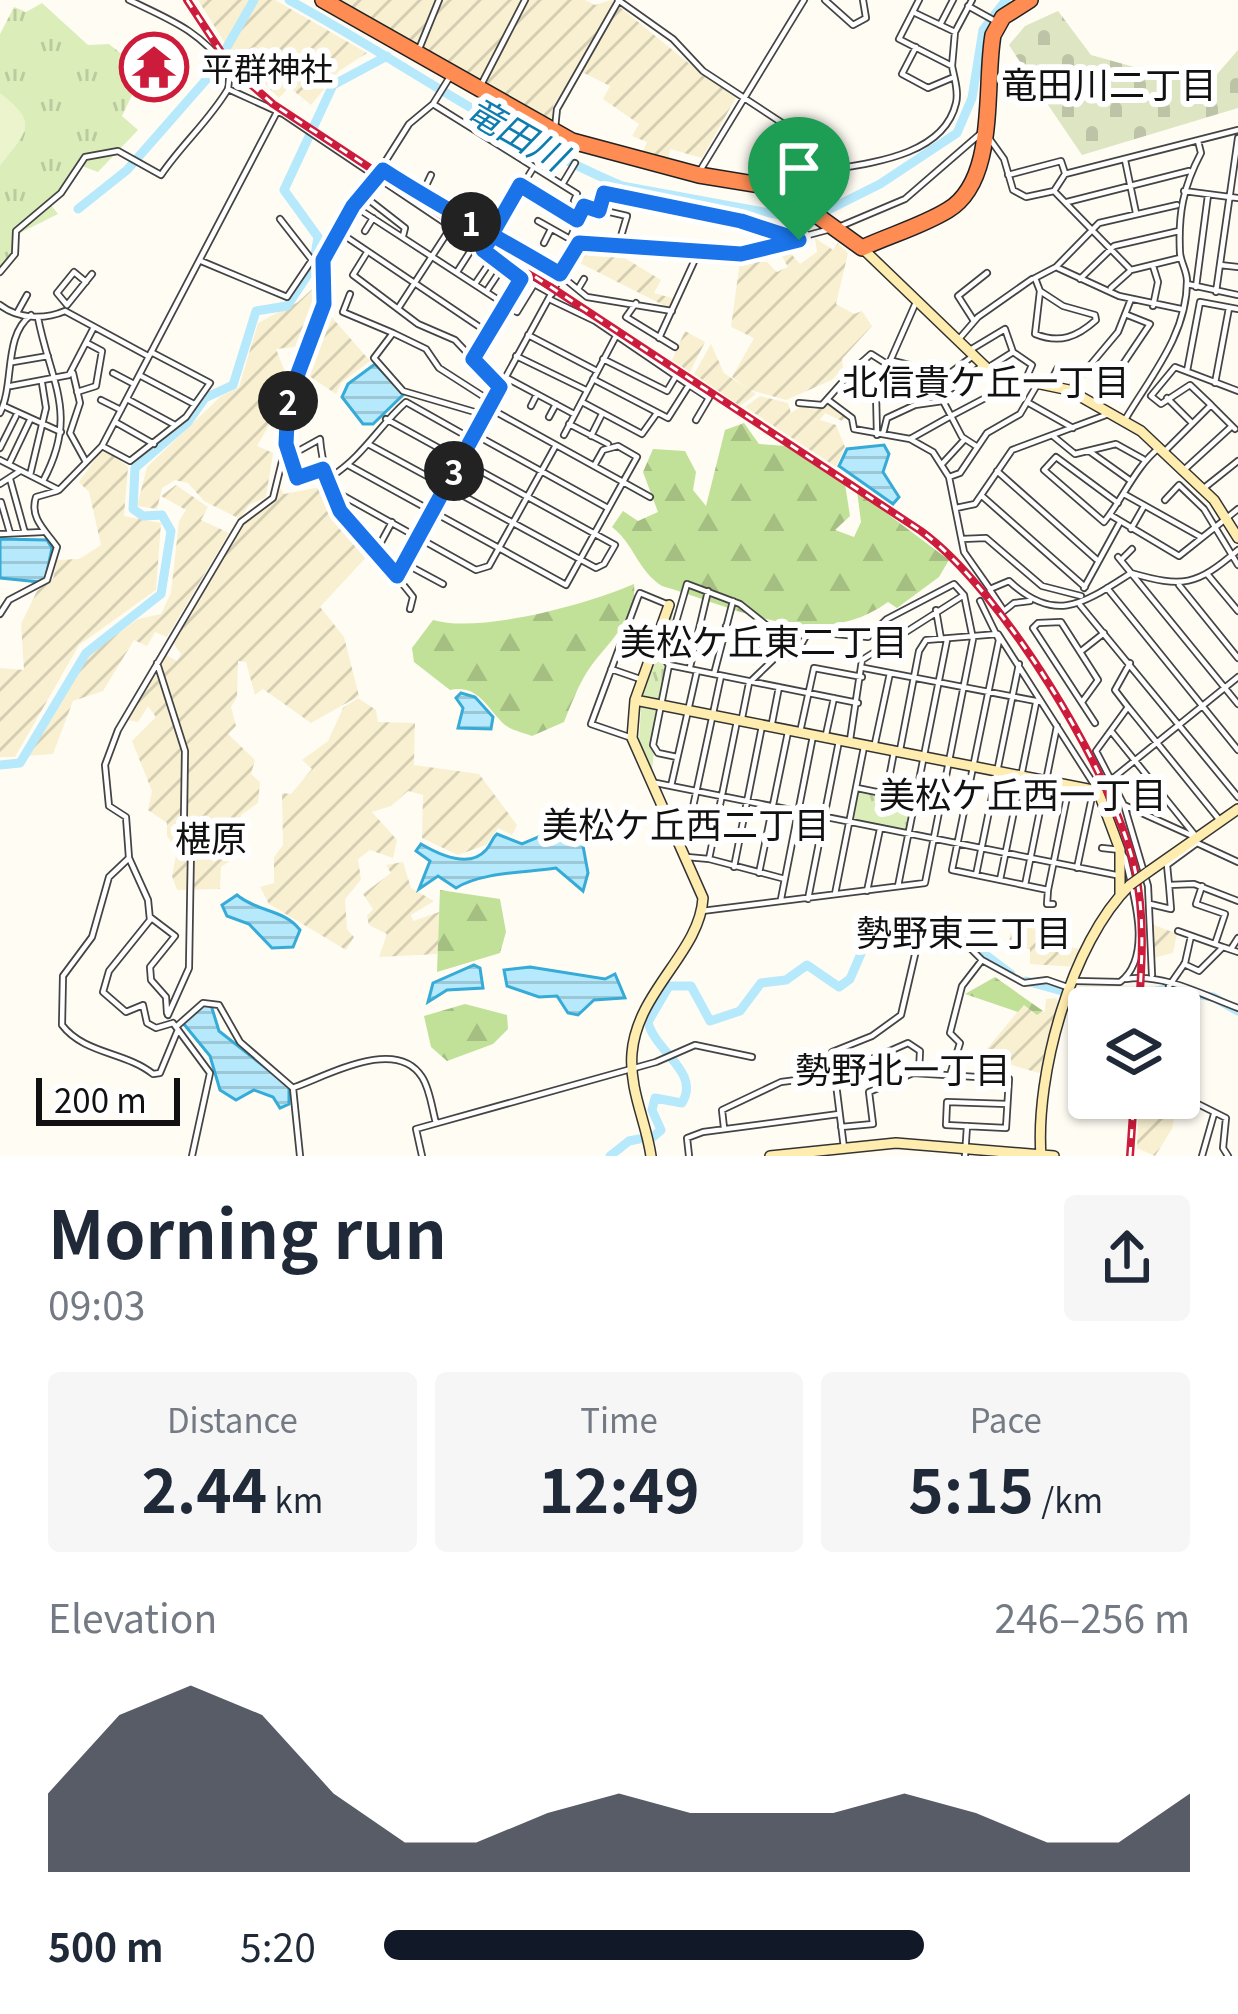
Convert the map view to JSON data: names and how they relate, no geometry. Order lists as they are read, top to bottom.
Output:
{
  "districts": [
    "竜田川二丁目",
    "北信貴ケ丘一丁目",
    "美松ケ丘東二丁目",
    "美松ケ丘西一丁目",
    "美松ケ丘西二丁目",
    "椹原",
    "勢野東三丁目",
    "勢野北一丁目"
  ],
  "water": ["竜田川"],
  "places": {
    "temple": ["平群神社"]
  },
  "scale_bar": "200 m",
  "page": {
    "pins": ["1", "2", "3"],
    "scale": "200 m",
    "heading": ["Morning run", "09:03"],
    "stats": [
      ["Distance", "2.44 km"],
      ["Time", "12:49"],
      ["Pace", "5:15 /km"]
    ],
    "chart": ["Elevation", "246–256 m"],
    "list": [
      {
        "name": "500 m",
        "note": "5:20"
      }
    ]
  }
}
